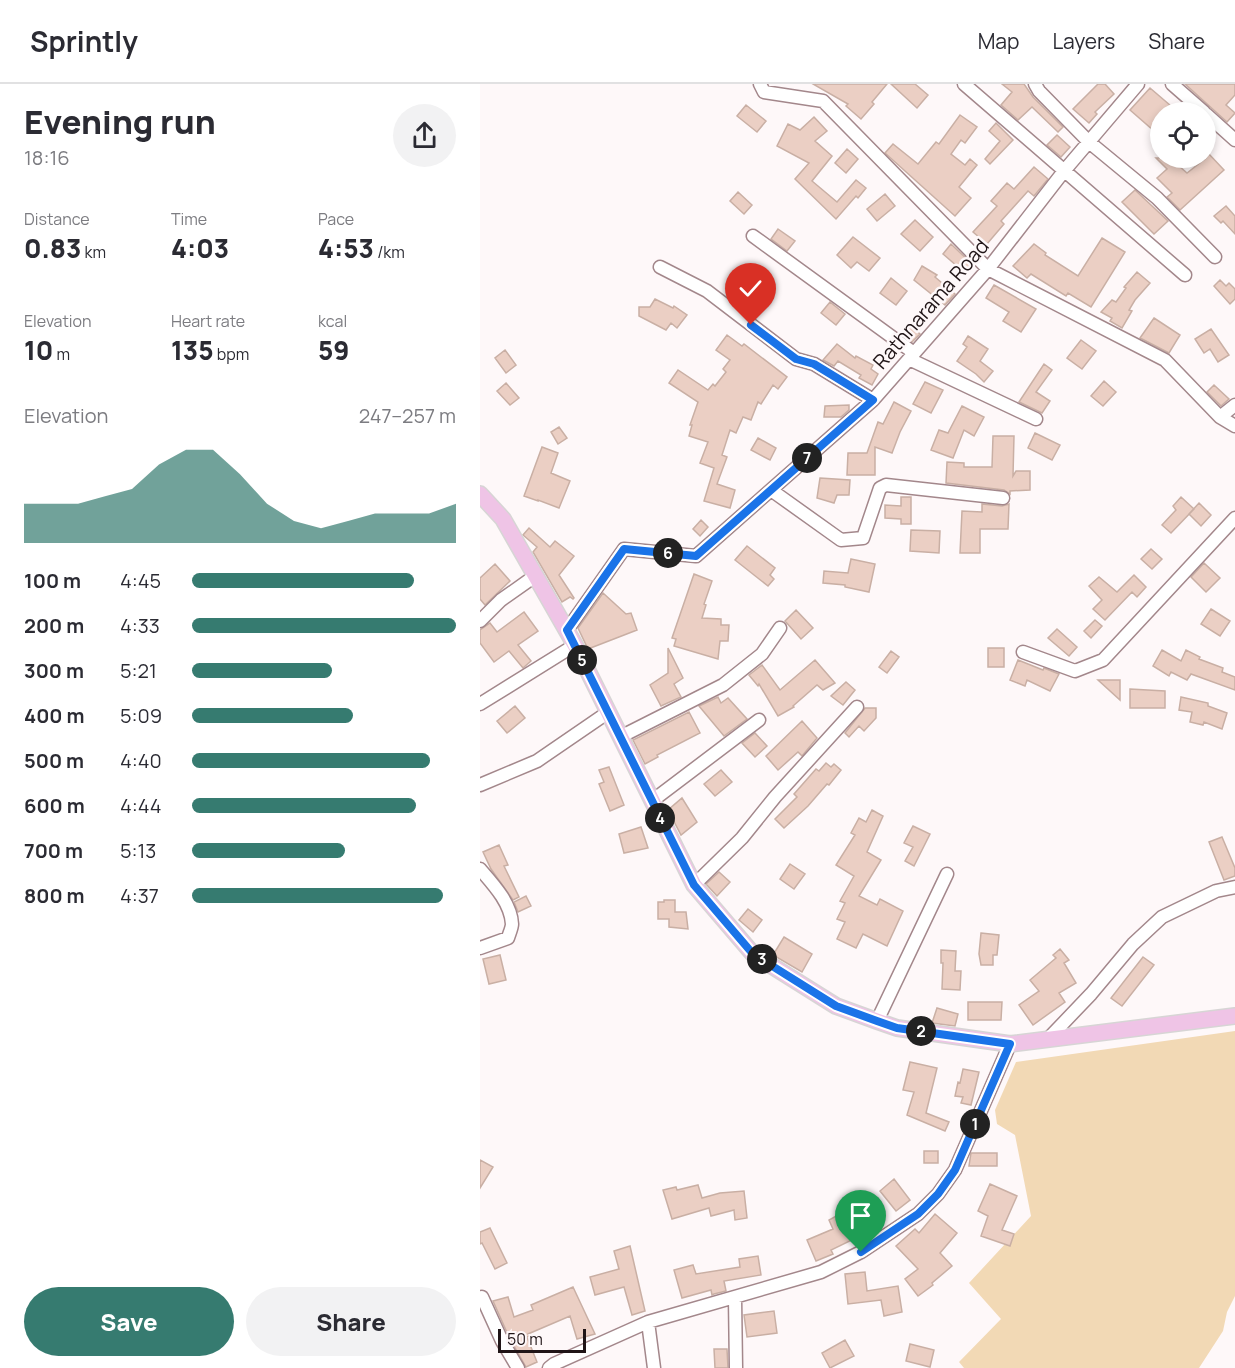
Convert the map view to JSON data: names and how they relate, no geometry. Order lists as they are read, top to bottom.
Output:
{
  "streets": {
    "street": ["Rathnarama Road"]
  },
  "scale_bar": "50 m",
  "page": {
    "header": "Sprintly",
    "nav": ["Map", "Layers", "Share"],
    "heading": ["Evening run", "18:16"],
    "stats": [
      ["Distance", "0.83 km"],
      ["Time", "4:03"],
      ["Pace", "4:53 /km"],
      ["Elevation", "10 m"],
      ["Heart rate", "135 bpm"],
      ["kcal", "59"]
    ],
    "chart": ["Elevation", "247–257 m"],
    "pins": [
      "7",
      "6",
      "5",
      "4",
      "3",
      "2",
      "1"
    ],
    "list": [
      {
        "name": "100 m",
        "note": "4:45"
      },
      {
        "name": "200 m",
        "note": "4:33"
      },
      {
        "name": "300 m",
        "note": "5:21"
      },
      {
        "name": "400 m",
        "note": "5:09"
      },
      {
        "name": "500 m",
        "note": "4:40"
      },
      {
        "name": "600 m",
        "note": "4:44"
      },
      {
        "name": "700 m",
        "note": "5:13"
      },
      {
        "name": "800 m",
        "note": "4:37"
      }
    ],
    "buttons": ["Save", "Share"],
    "scale": "50 m"
  }
}
